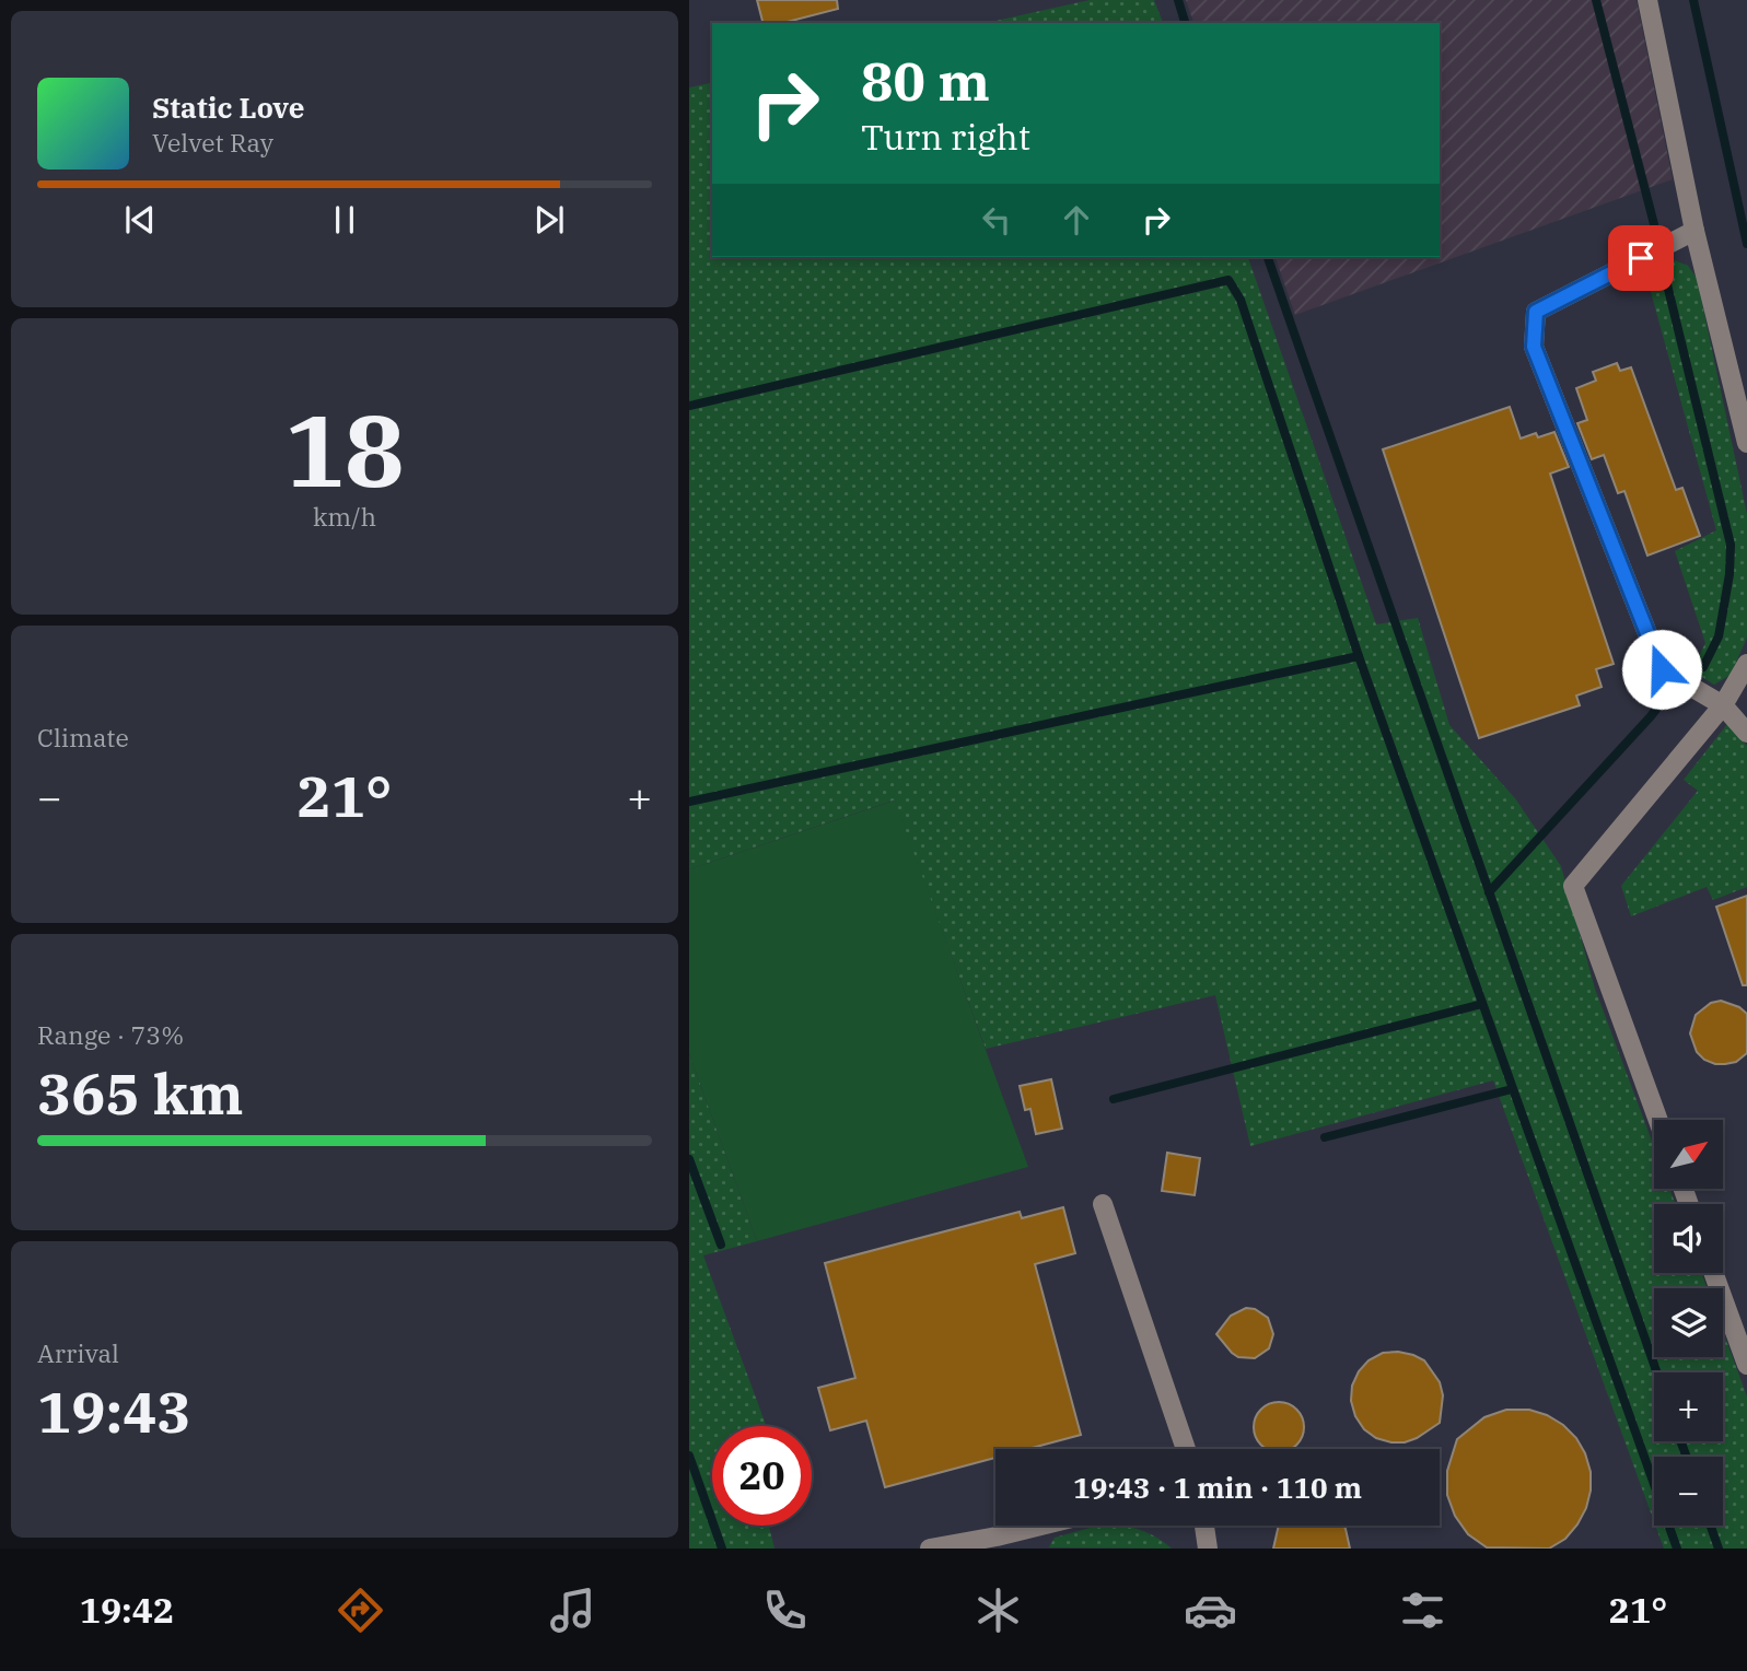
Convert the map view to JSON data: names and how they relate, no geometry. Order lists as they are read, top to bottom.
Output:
{
  "north": "top right",
  "page": {
    "turn": ["80 m", "Turn right"],
    "song": ["Static Love", "Velvet Ray"],
    "tile": [
      ["18", "km/h"],
      "Climate",
      ["Range · 73%", "365 km"],
      ["Arrival", "19:43"]
    ],
    "heat": ["−", "21°", "+"],
    "map_buttons": ["+", "−"],
    "limit": "20",
    "trip": "19:43 · 1 min · 110 m",
    "tabs": ["19:42", "21°"]
  }
}
